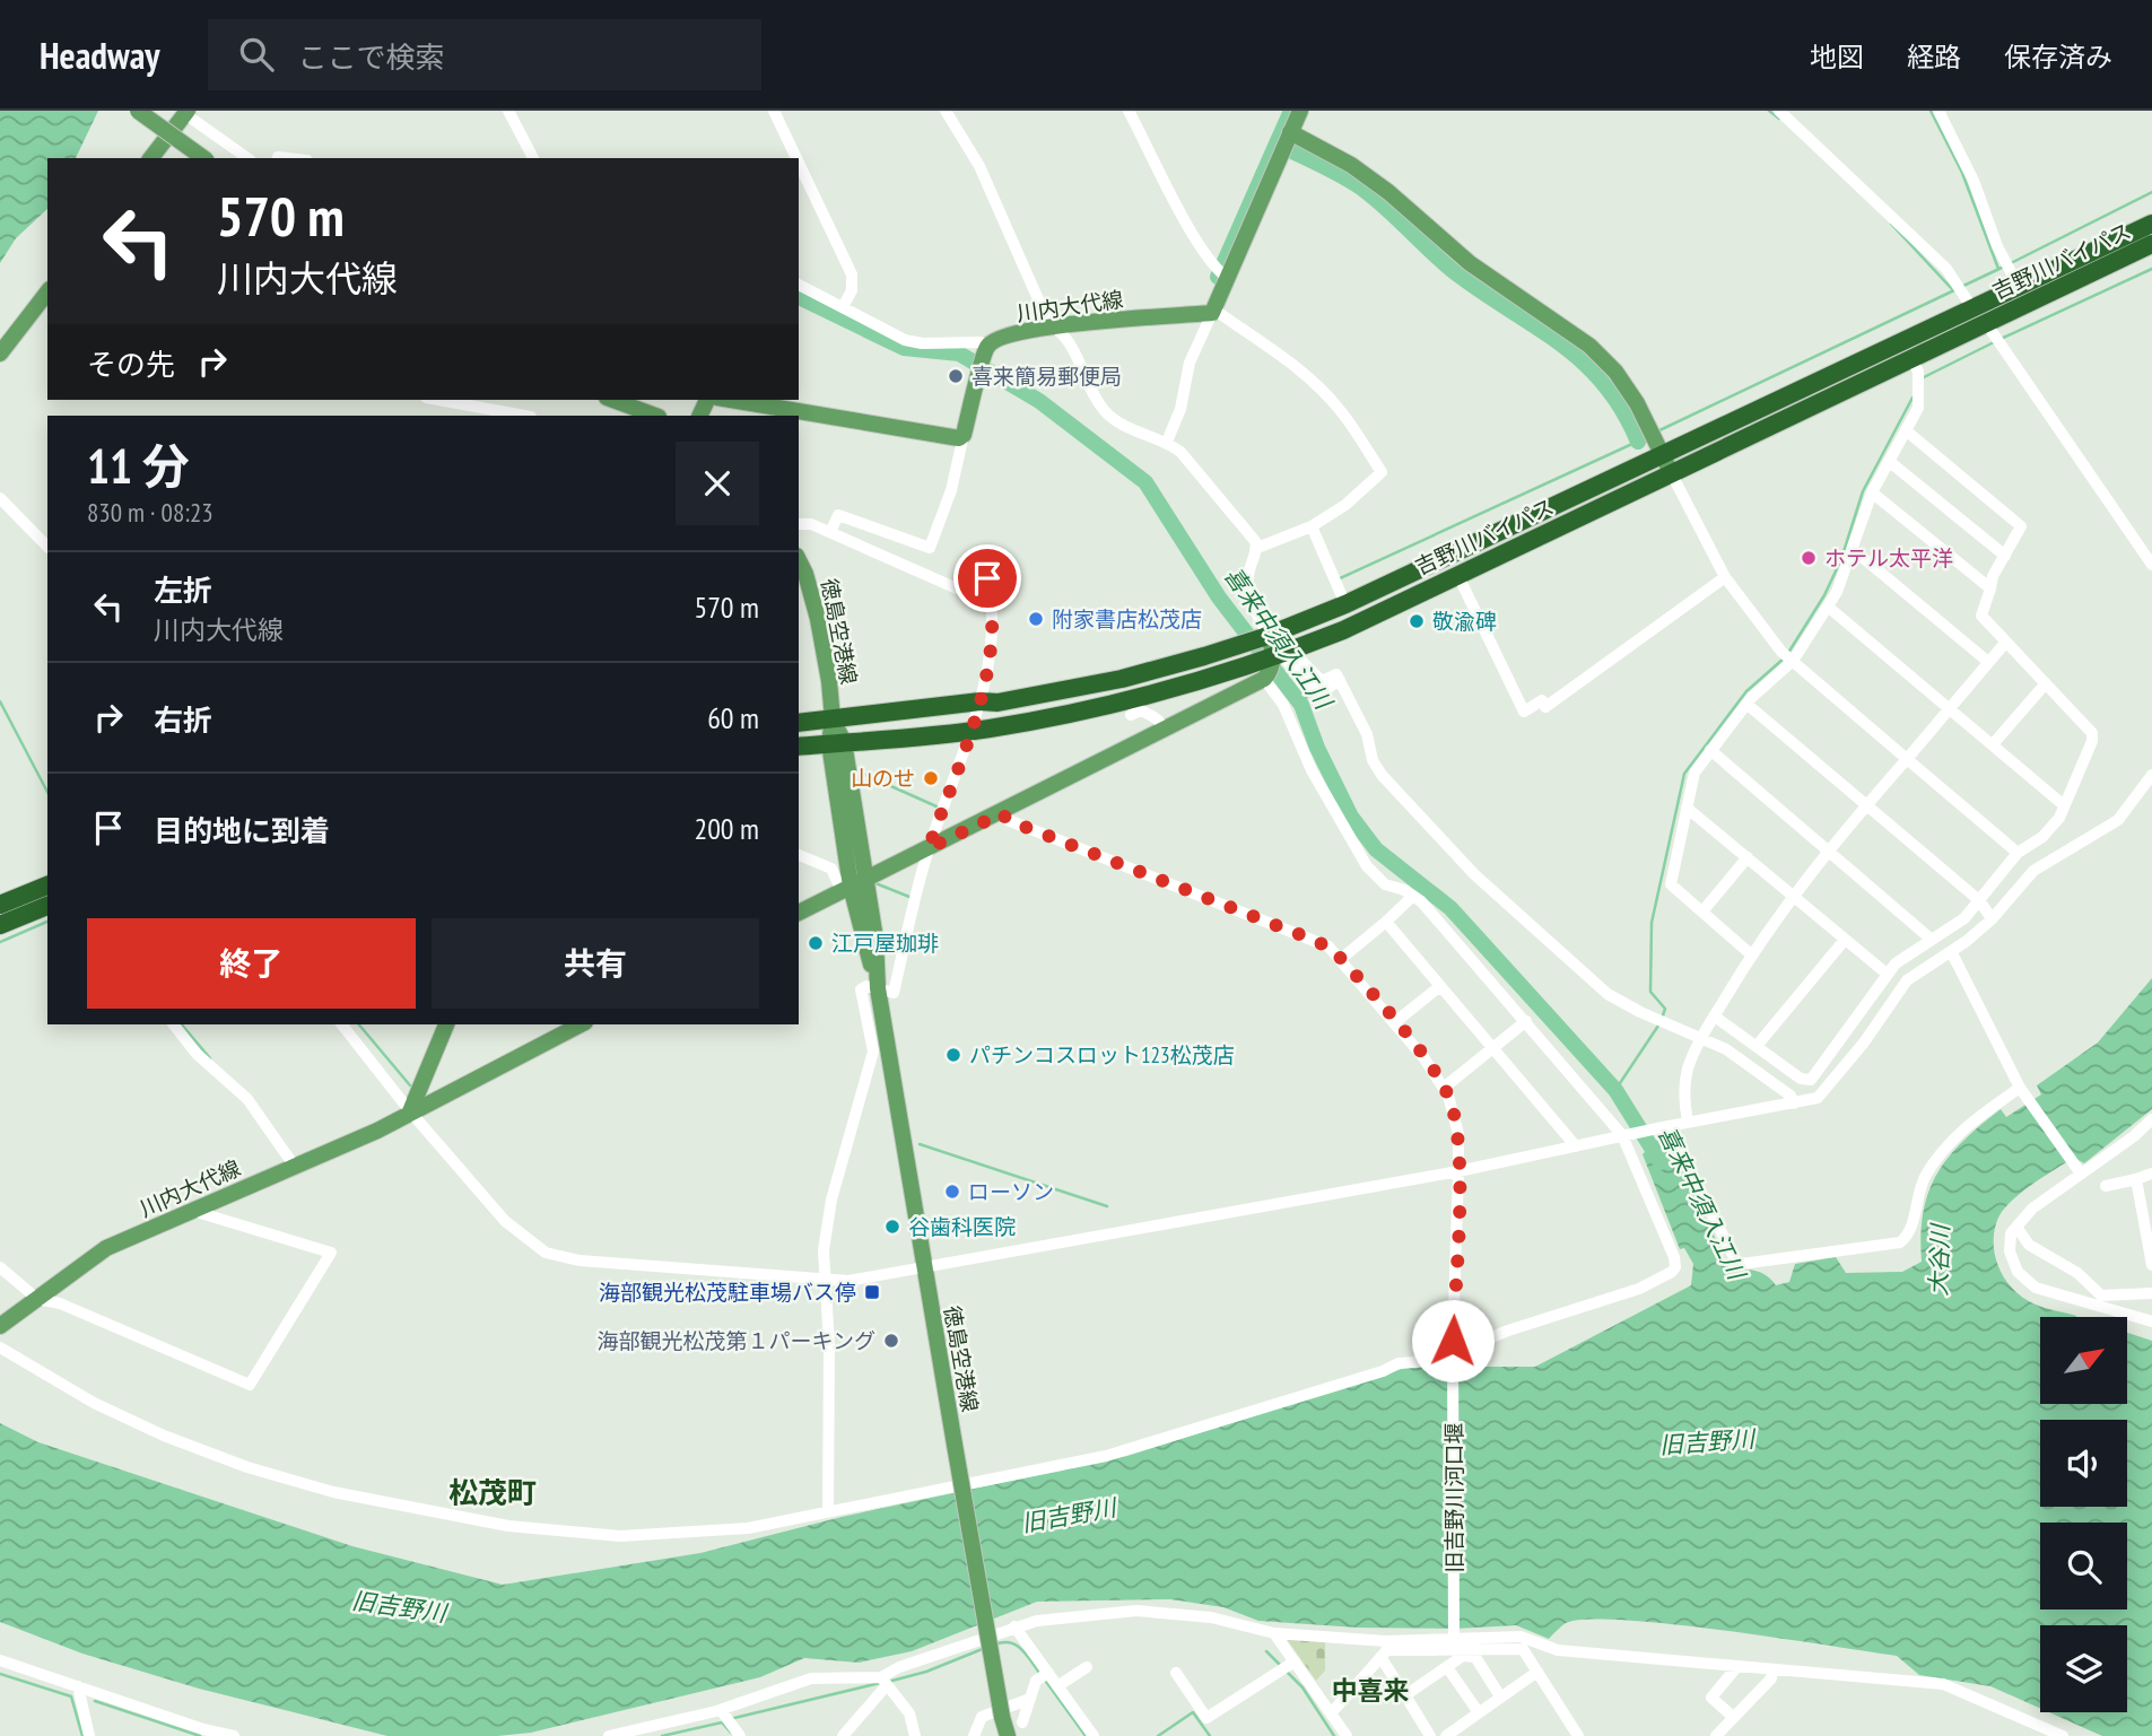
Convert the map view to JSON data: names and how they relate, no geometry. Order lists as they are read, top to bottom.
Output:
{
  "streets": {
    "highway": ["吉野川バイパス"],
    "main road": ["川内大代線", "徳島空港線"],
    "street": ["旧吉野川河口堰"]
  },
  "crossings": [
    ["吉野川バイパス", "徳島空港線"]
  ],
  "districts": ["松茂町", "中喜来"],
  "water": ["喜来中須入江川", "大谷川", "旧吉野川"],
  "places": {
    "other": [
      "喜来簡易郵便局",
      "ホテル太平洋",
      "附家書店松茂店",
      "敬渝碑",
      "山のせ",
      "江戸屋珈琲",
      "パチンコスロット123松茂店",
      "ローソン",
      "谷歯科医院",
      "海部観光松茂第１パーキング"
    ],
    "transit": ["海部観光松茂駐車場バス停"]
  },
  "north": "top right",
  "page": {
    "header": "Headway",
    "search": "ここで検索",
    "nav": ["地図", "経路", "保存済み"],
    "turn": ["570 m", "川内大代線"],
    "then": "その先",
    "heading": ["11 分", "830 m · 08:23"],
    "list": [
      {
        "name": "左折",
        "note": "川内大代線",
        "value": "570 m"
      },
      {
        "name": "右折",
        "value": "60 m"
      },
      {
        "name": "目的地に到着",
        "value": "200 m"
      }
    ],
    "buttons": ["終了", "共有"]
  }
}
